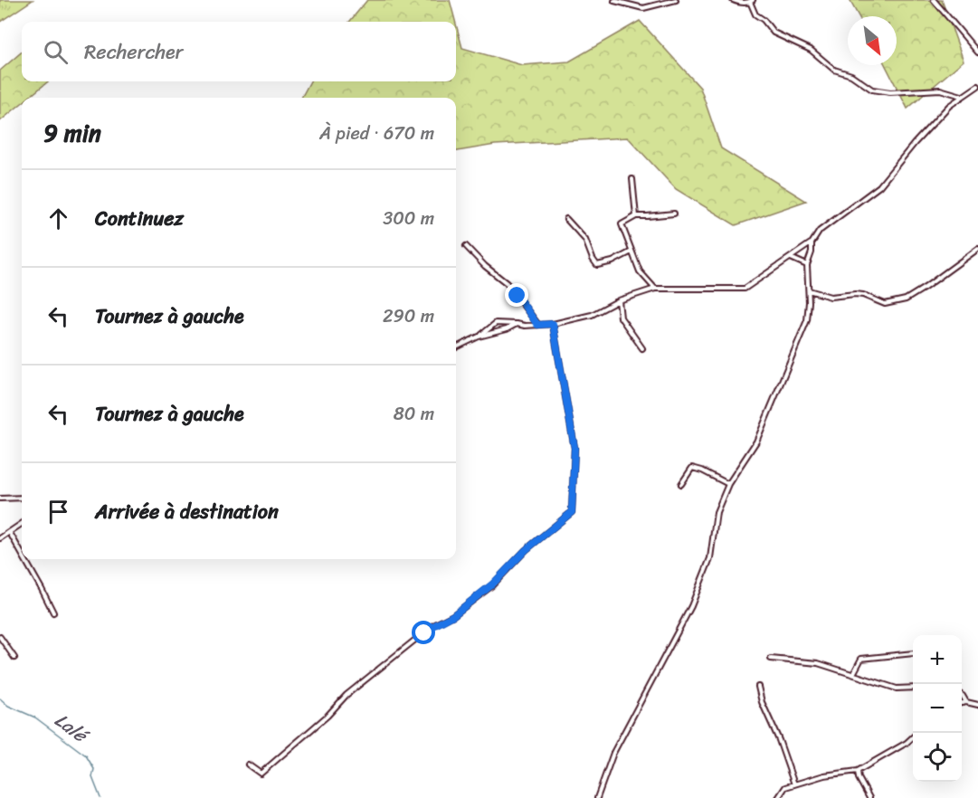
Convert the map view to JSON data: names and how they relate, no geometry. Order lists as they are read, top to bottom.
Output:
{
  "water": ["Lalé"],
  "north": "bottom right",
  "page": {
    "search": "Rechercher",
    "heading": ["9 min", "À pied · 670 m"],
    "list": [
      ["Continuez", "300 m"],
      ["Tournez à gauche", "290 m"],
      ["Tournez à gauche", "80 m"],
      "Arrivée à destination"
    ],
    "map_buttons": ["+", "−"]
  }
}
